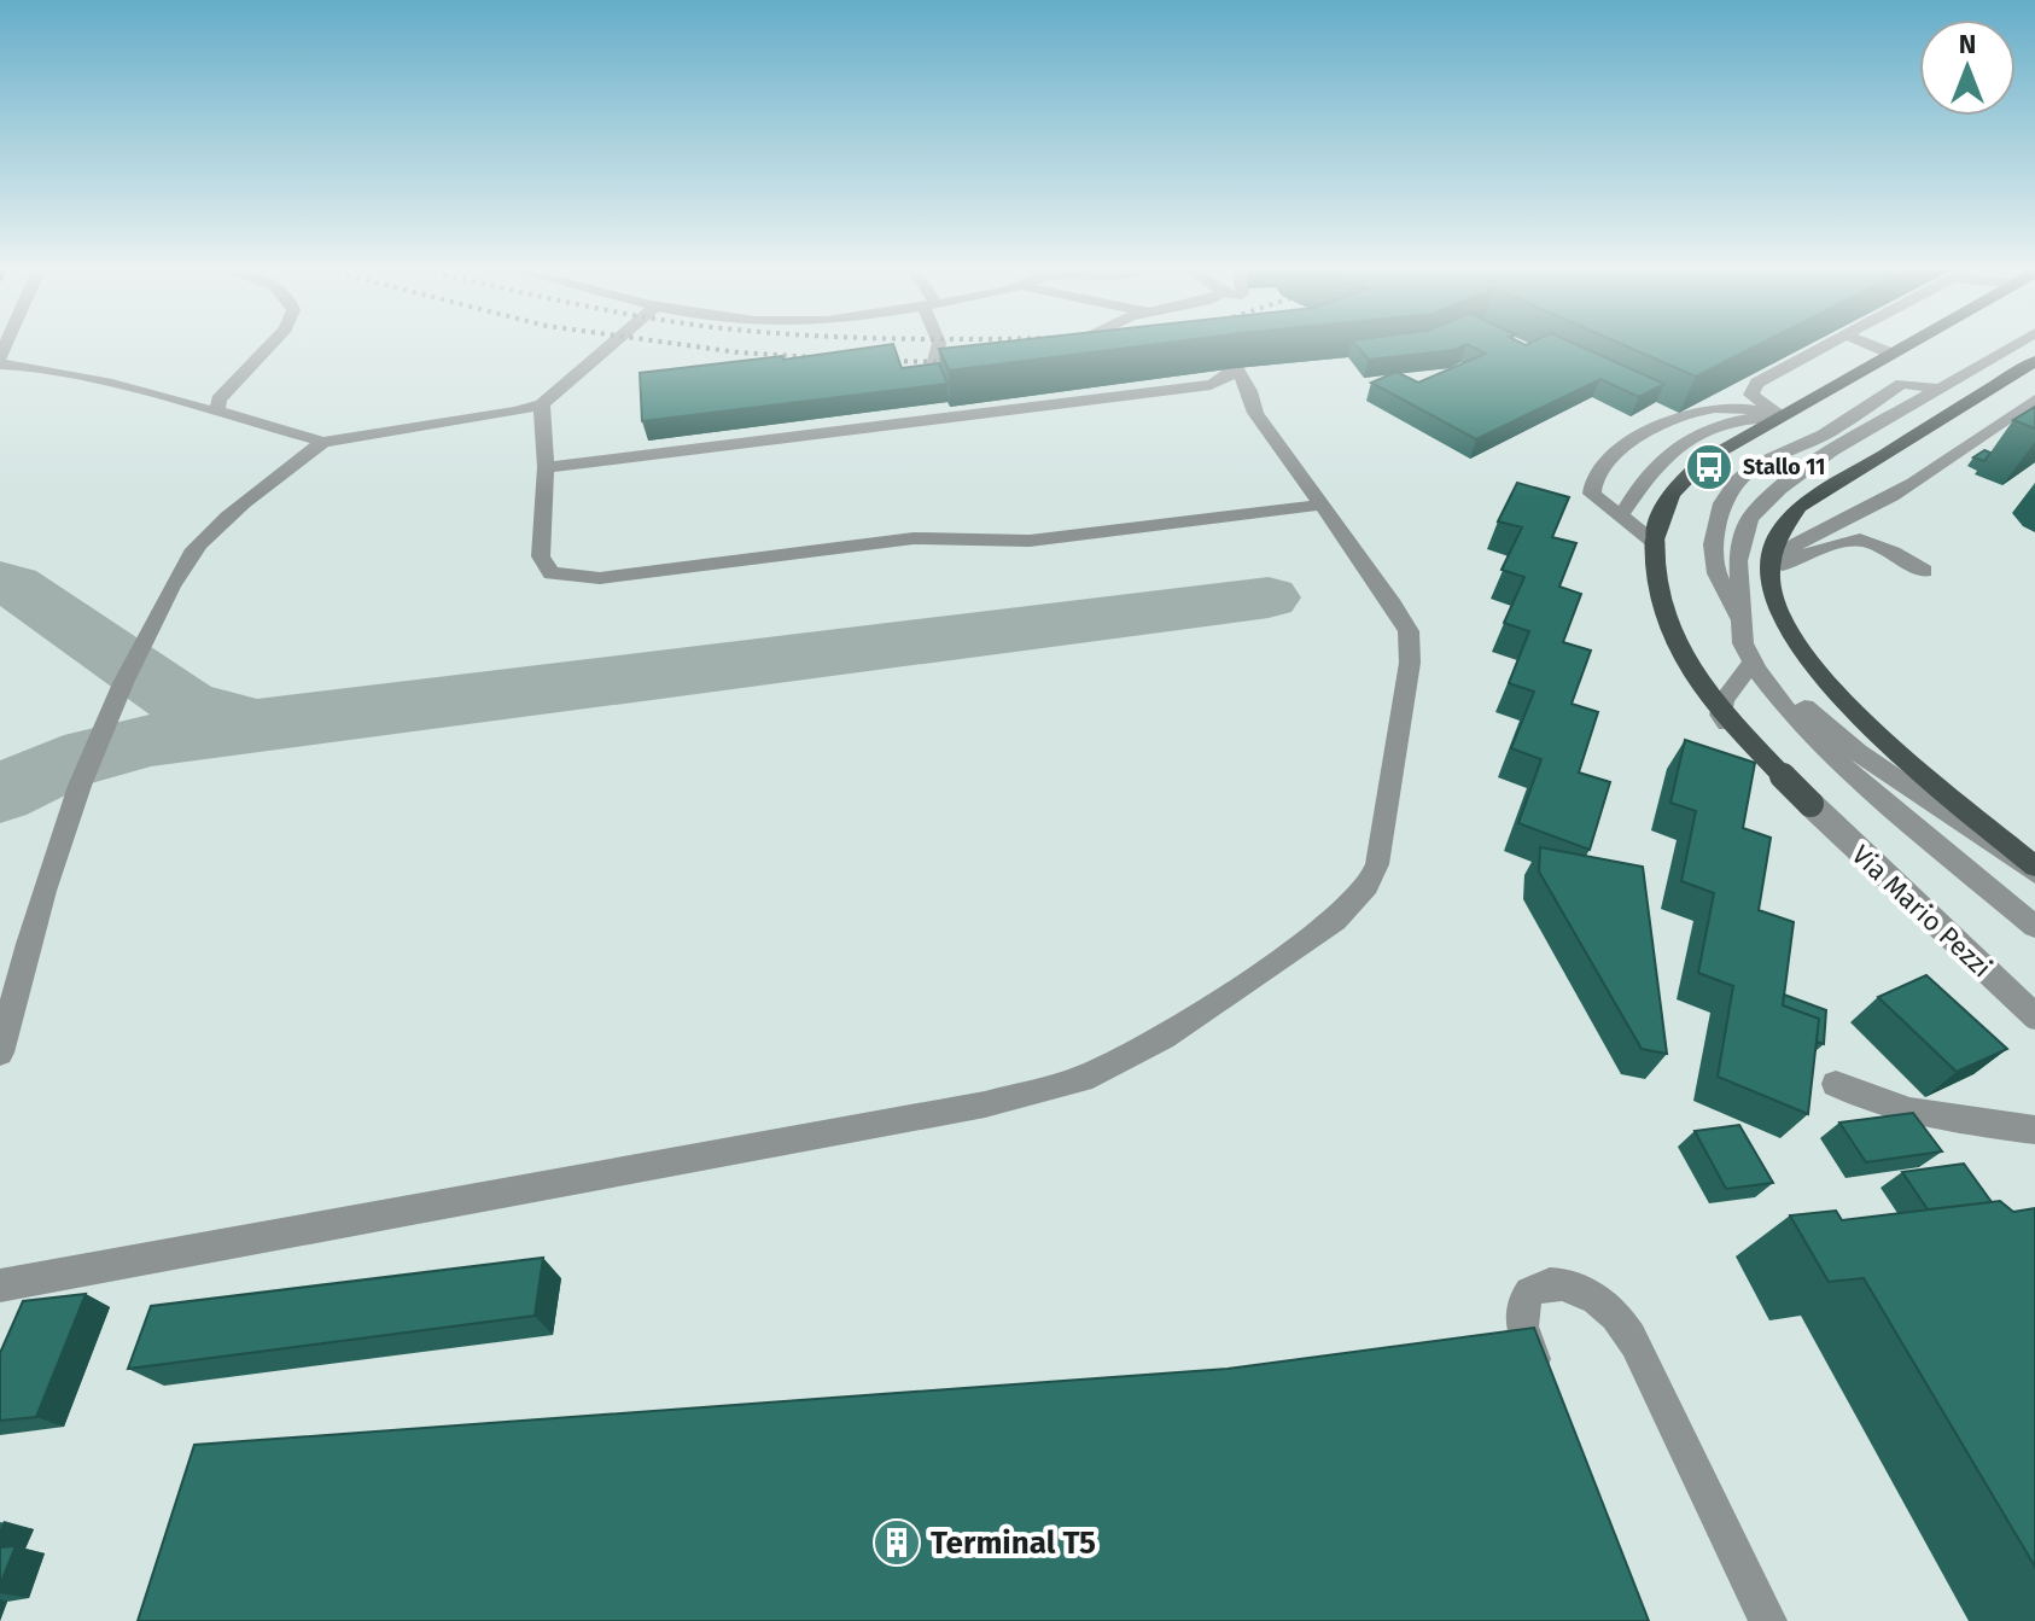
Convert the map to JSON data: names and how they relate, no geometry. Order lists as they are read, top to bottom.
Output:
{
  "streets": {
    "street": ["Via Mario Pezzi"]
  },
  "places": {
    "bus stop": ["Stallo 11"],
    "building": ["Terminal T5"]
  },
  "north": "top"
}
